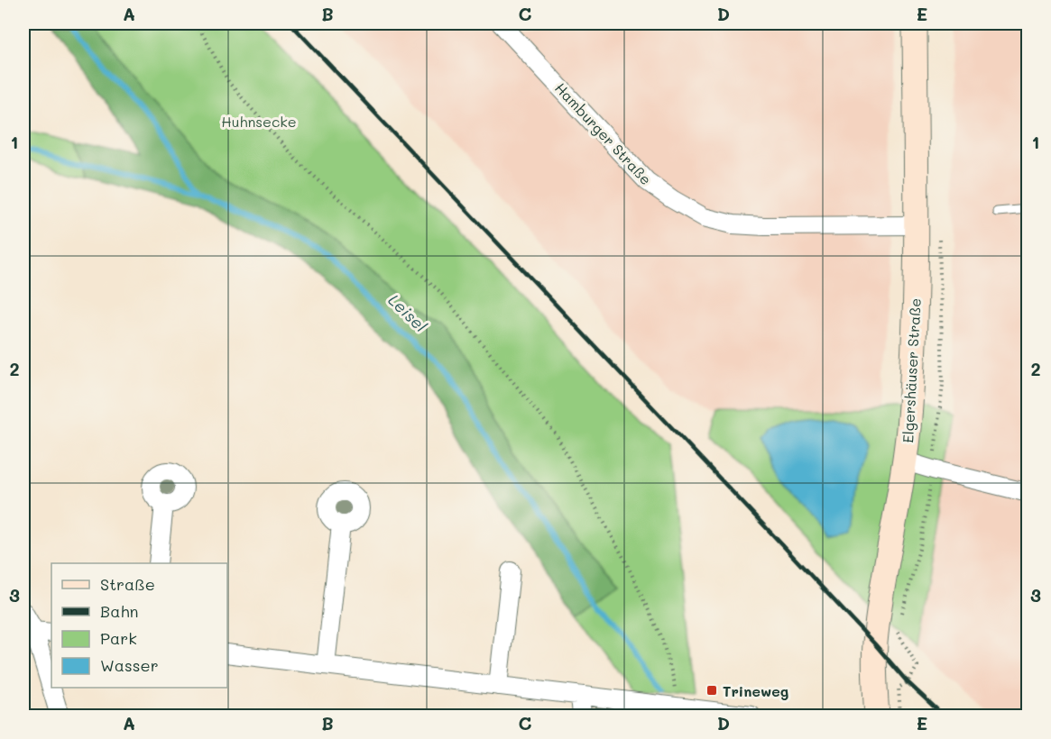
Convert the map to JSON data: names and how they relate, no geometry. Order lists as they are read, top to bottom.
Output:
{
  "streets": {
    "street": ["Hamburger Straße", "Elgershäuser Straße"]
  },
  "crossings": [
    ["Hamburger Straße", "Elgershäuser Straße"]
  ],
  "water": ["Leisel"],
  "parks": ["Huhnsecke"],
  "places": {
    "transit": ["Trineweg"]
  },
  "legend": [
    "Straße",
    "Bahn",
    "Park",
    "Wasser"
  ],
  "grid": {
    "columns": [
      "A",
      "B",
      "C",
      "D",
      "E"
    ],
    "rows": ["1", "2", "3"]
  }
}
